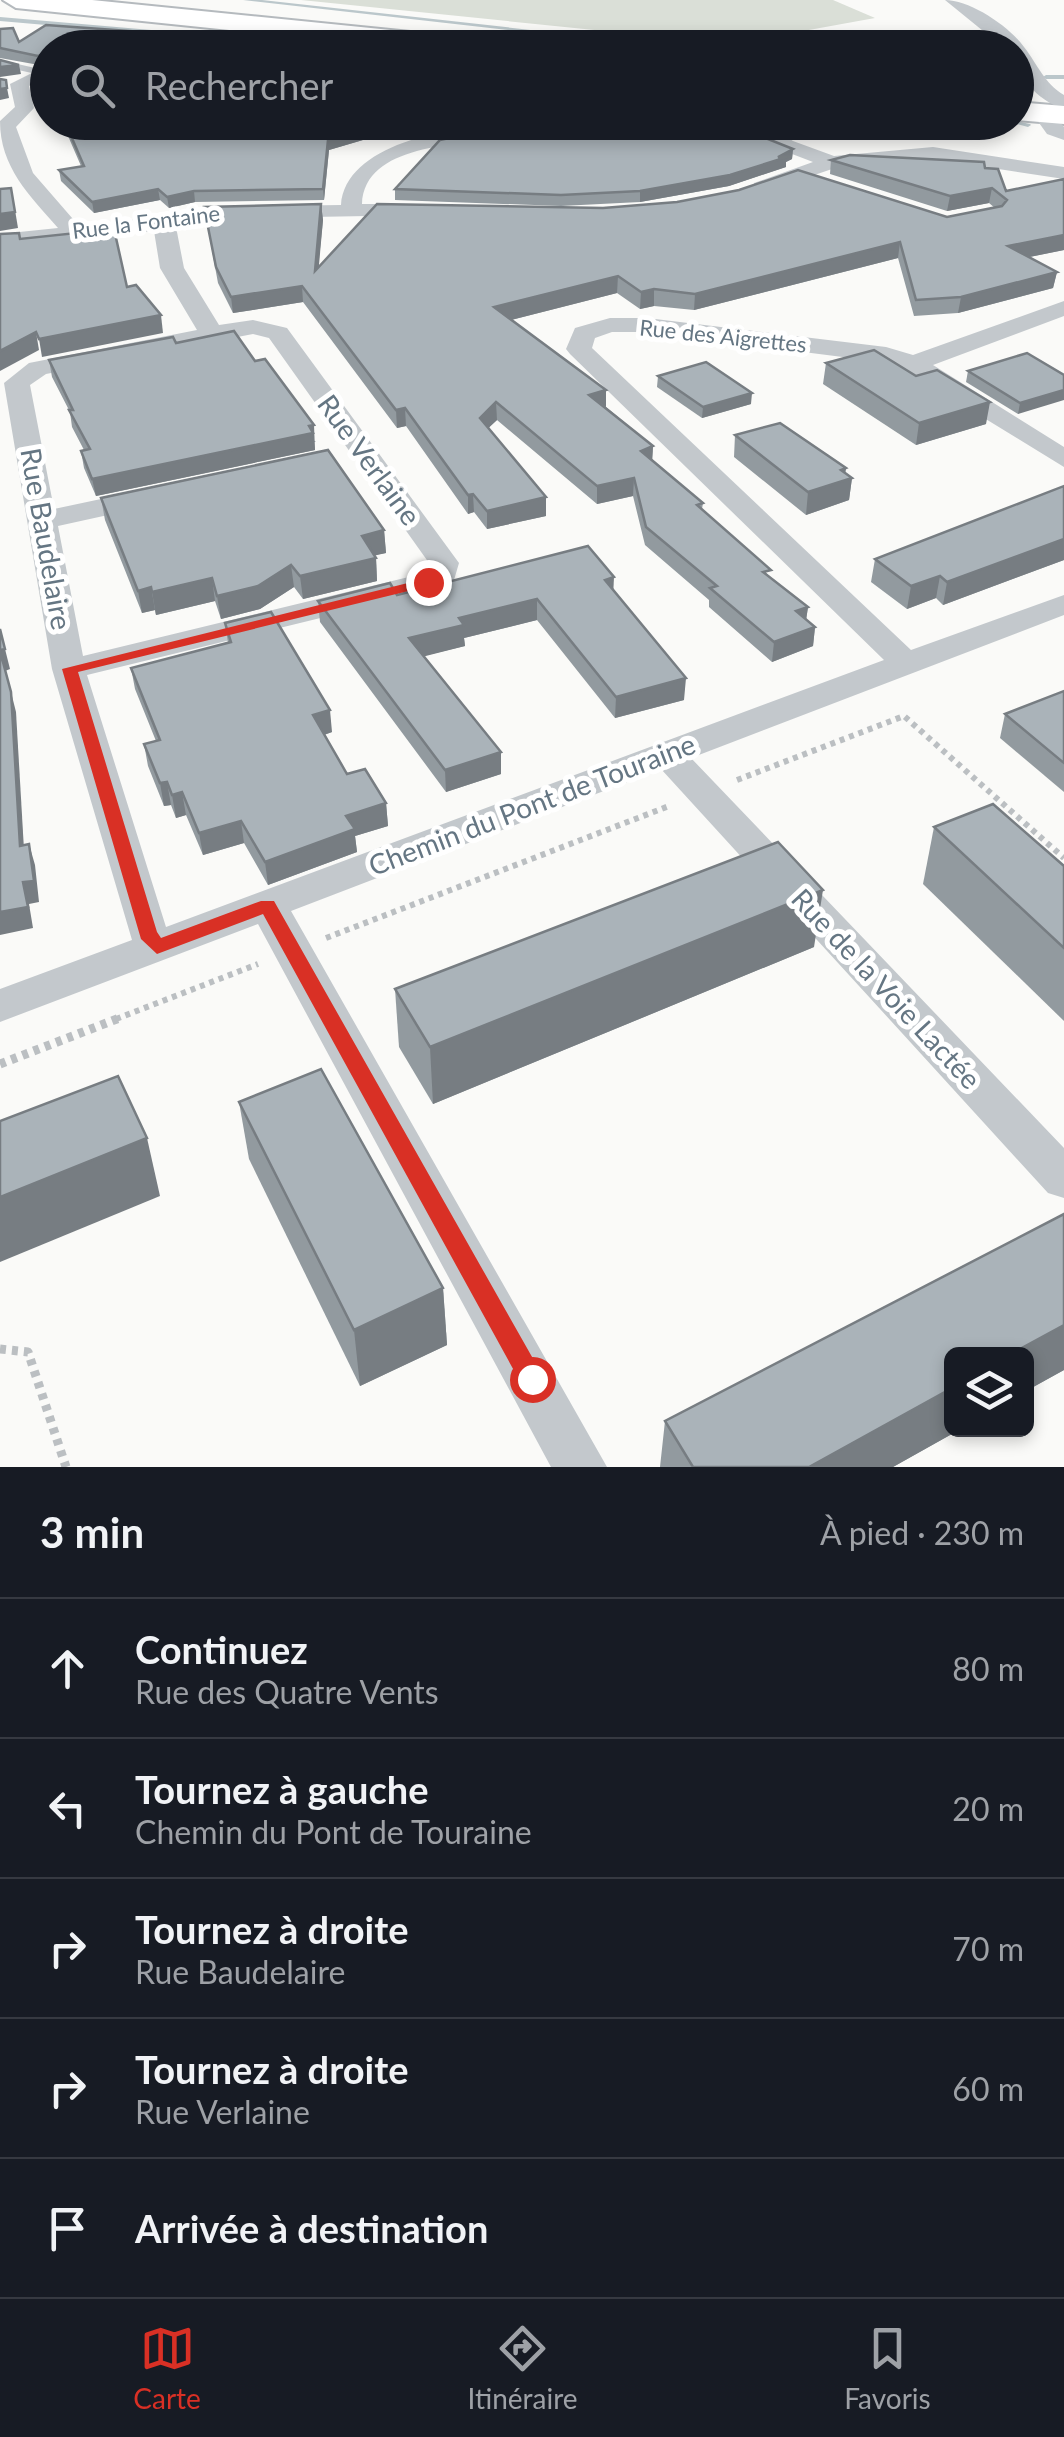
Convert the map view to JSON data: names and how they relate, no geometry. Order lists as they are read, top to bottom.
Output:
{
  "streets": {
    "street": [
      "Rue la Fontaine",
      "Rue des Aigrettes",
      "Rue Verlaine",
      "Rue Baudelaire",
      "Chemin du Pont de Touraine",
      "Rue de la Voie Lactée"
    ]
  },
  "crossings": [
    ["Rue des Aigrettes", "Chemin du Pont de Touraine"],
    ["Rue Verlaine", "Rue Baudelaire"],
    ["Rue Baudelaire", "Chemin du Pont de Touraine"],
    ["Chemin du Pont de Touraine", "Rue de la Voie Lactée"]
  ],
  "page": {
    "search": "Rechercher",
    "heading": ["3 min", "À pied · 230 m"],
    "list": [
      ["Continuez", "Rue des Quatre Vents", "80 m"],
      ["Tournez à gauche", "Chemin du Pont de Touraine", "20 m"],
      ["Tournez à droite", "Rue Baudelaire", "70 m"],
      ["Tournez à droite", "Rue Verlaine", "60 m"],
      "Arrivée à destination"
    ],
    "nav": ["Carte", "Itinéraire", "Favoris"]
  }
}
